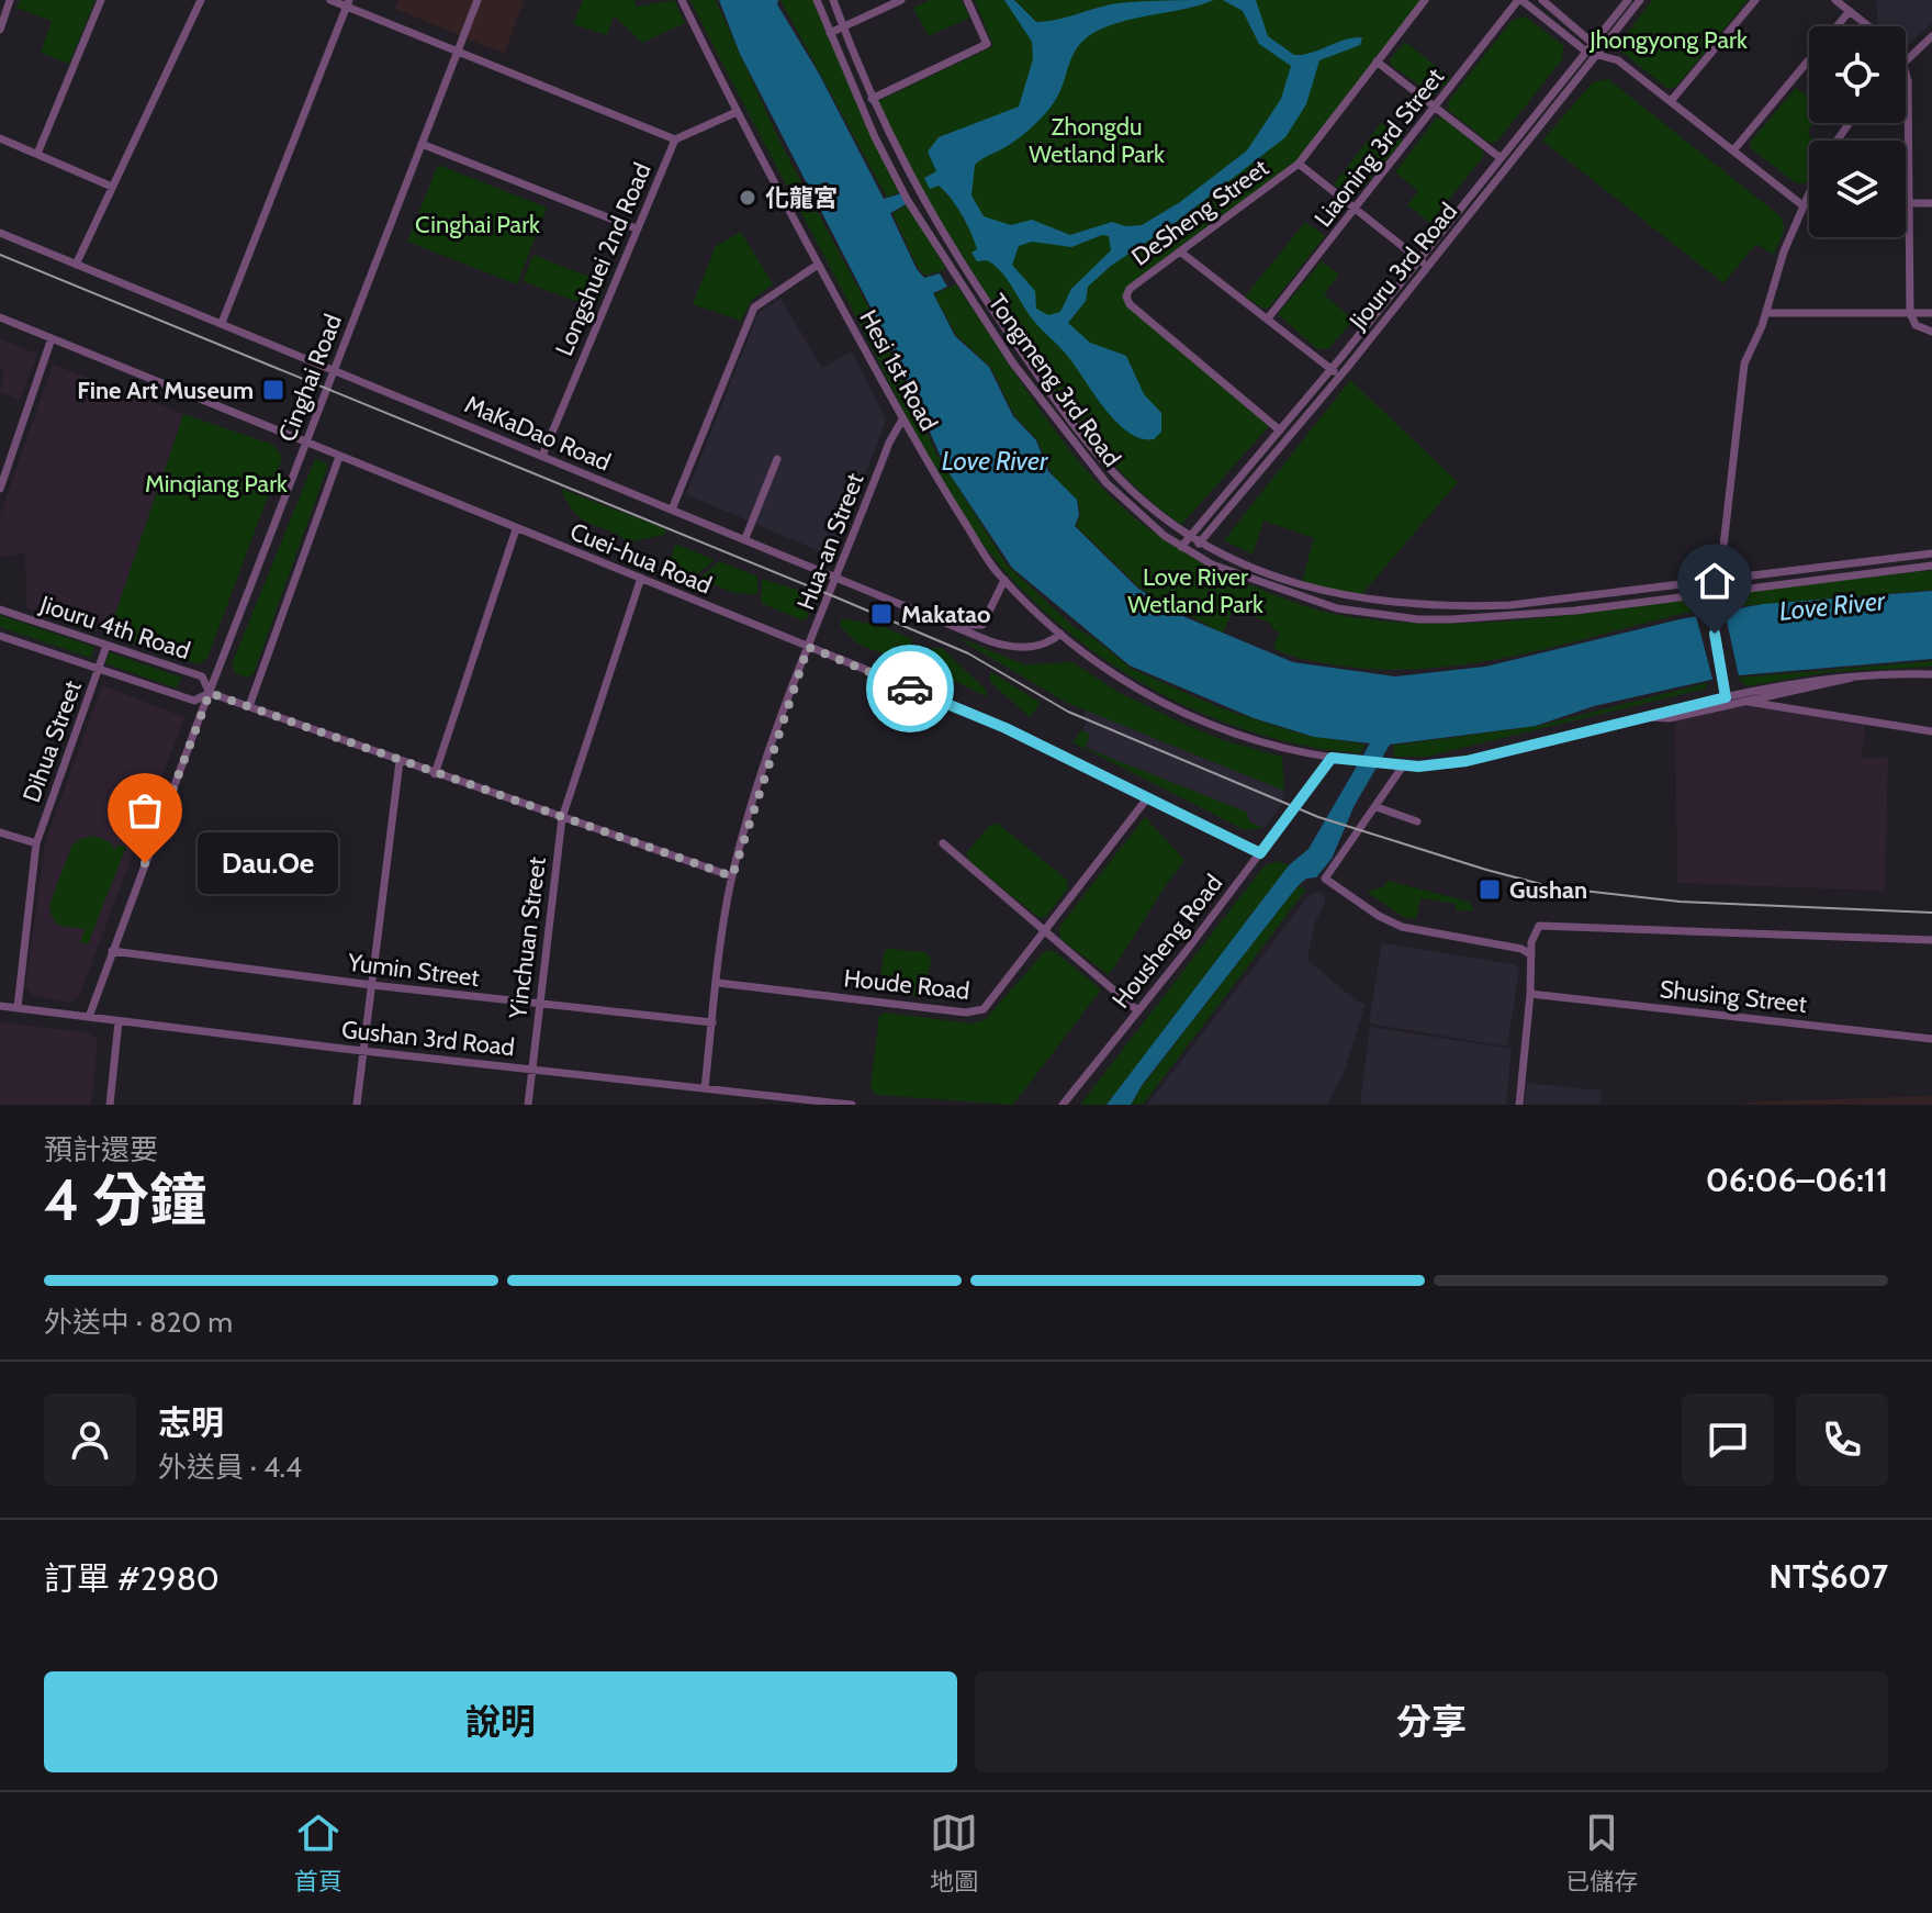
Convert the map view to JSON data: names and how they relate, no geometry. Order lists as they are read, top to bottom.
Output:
{
  "streets": {
    "street": [
      "Liaoning 3rd Street",
      "DeSheng Street",
      "Longshuei 2nd Road",
      "Jiouru 3rd Road",
      "Hesi 1st Road",
      "Cinghai Road",
      "Tongmeng 3rd Road",
      "MaKaDao Road",
      "Hua-an Street",
      "Cuei-hua Road",
      "Jiouru 4th Road",
      "Dihua Street",
      "Yinchuan Street",
      "Housheng Road",
      "Yumin Street",
      "Houde Road",
      "Shusing Street",
      "Gushan 3rd Road"
    ]
  },
  "crossings": [
    ["DeSheng Street", "Jiouru 3rd Road"],
    ["Longshuei 2nd Road", "Hesi 1st Road"],
    ["Longshuei 2nd Road", "MaKaDao Road"],
    ["Jiouru 3rd Road", "Tongmeng 3rd Road"],
    ["Hesi 1st Road", "MaKaDao Road"],
    ["Hesi 1st Road", "Hua-an Street"],
    ["Hesi 1st Road", "Housheng Road"],
    ["Cinghai Road", "MaKaDao Road"],
    ["Cinghai Road", "Cuei-hua Road"],
    ["Cinghai Road", "Jiouru 4th Road"],
    ["Cinghai Road", "Yumin Street"],
    ["Cinghai Road", "Gushan 3rd Road"],
    ["MaKaDao Road", "Hua-an Street"],
    ["Hua-an Street", "Cuei-hua Road"],
    ["Hua-an Street", "Jiouru 4th Road"],
    ["Hua-an Street", "Yumin Street"],
    ["Hua-an Street", "Houde Road"],
    ["Hua-an Street", "Gushan 3rd Road"],
    ["Cuei-hua Road", "Yinchuan Street"],
    ["Cuei-hua Road", "Housheng Road"],
    ["Cuei-hua Road", "Houde Road"],
    ["Jiouru 4th Road", "Dihua Street"],
    ["Jiouru 4th Road", "Yinchuan Street"],
    ["Dihua Street", "Gushan 3rd Road"],
    ["Yinchuan Street", "Yumin Street"],
    ["Yinchuan Street", "Gushan 3rd Road"]
  ],
  "water": ["Love River"],
  "parks": [
    "Jhongyong Park",
    "Zhongdu Wetland Park",
    "Cinghai Park",
    "Minqiang Park",
    "Love River Wetland Park"
  ],
  "places": {
    "other": ["化龍宮", "Dau.Oe"],
    "transit": ["Fine Art Museum", "Makatao", "Gushan"]
  },
  "page": {
    "bubble": "Dau.Oe",
    "heading": ["4 分鐘", "預計還要", "06:06–06:11"],
    "panel": [
      "志明",
      "外送員 · 4.4",
      "訂單 #2980",
      "NT$607"
    ],
    "bar": "外送中 · 820 m",
    "buttons": ["說明", "分享"],
    "tabs": ["首頁", "地圖", "已儲存"]
  }
}
